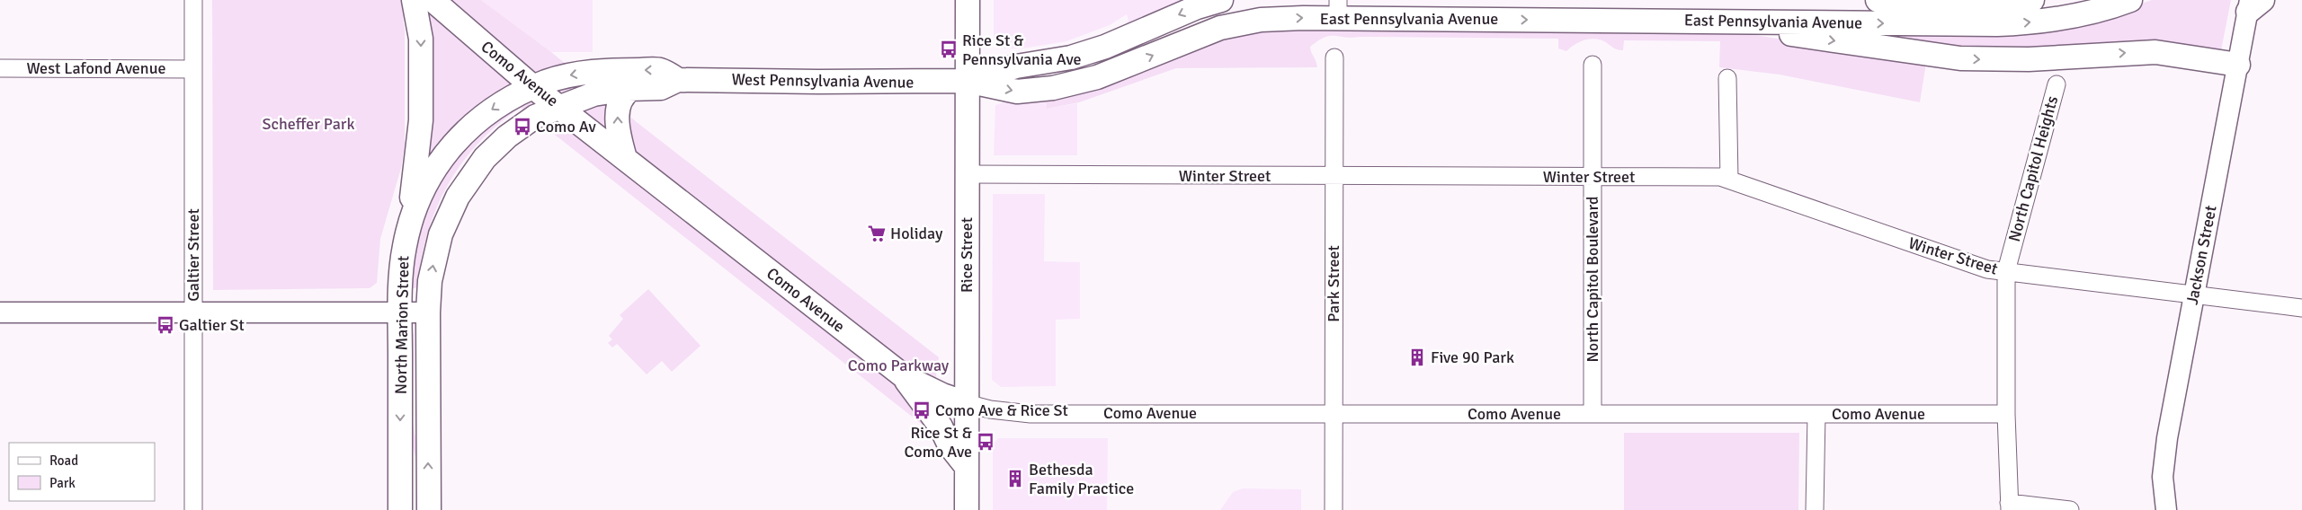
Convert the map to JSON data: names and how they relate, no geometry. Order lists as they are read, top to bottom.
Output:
{
  "streets": {
    "main road": [
      "East Pennsylvania Avenue",
      "Como Avenue",
      "West Pennsylvania Avenue",
      "Rice Street",
      "North Marion Street"
    ],
    "street": [
      "West Lafond Avenue",
      "North Capitol Heights",
      "Winter Street",
      "Galtier Street",
      "Jackson Street",
      "North Capitol Boulevard",
      "Park Street"
    ]
  },
  "crossings": [
    ["East Pennsylvania Avenue", "West Pennsylvania Avenue"],
    ["East Pennsylvania Avenue", "Rice Street"],
    ["West Lafond Avenue", "Galtier Street"],
    ["Como Avenue", "West Pennsylvania Avenue"],
    ["Como Avenue", "North Capitol Heights"],
    ["Como Avenue", "Rice Street"],
    ["Como Avenue", "North Capitol Boulevard"],
    ["Como Avenue", "Park Street"],
    ["Como Avenue", "North Marion Street"],
    ["West Pennsylvania Avenue", "Rice Street"],
    ["West Pennsylvania Avenue", "North Marion Street"],
    ["North Capitol Heights", "Winter Street"],
    ["Winter Street", "Rice Street"],
    ["Winter Street", "Jackson Street"],
    ["Winter Street", "North Capitol Boulevard"],
    ["Winter Street", "Park Street"]
  ],
  "parks": ["Scheffer Park", "Como Parkway"],
  "places": {
    "bus stop": [
      "Rice St & Pennsylvania Ave",
      "Como Av",
      "Galtier St",
      "Como Ave & Rice St",
      "Rice St & Como Ave"
    ],
    "supermarket": ["Holiday"],
    "building": ["Five 90 Park", "Bethesda Family Practice"]
  },
  "legend": ["Road", "Park"]
}
